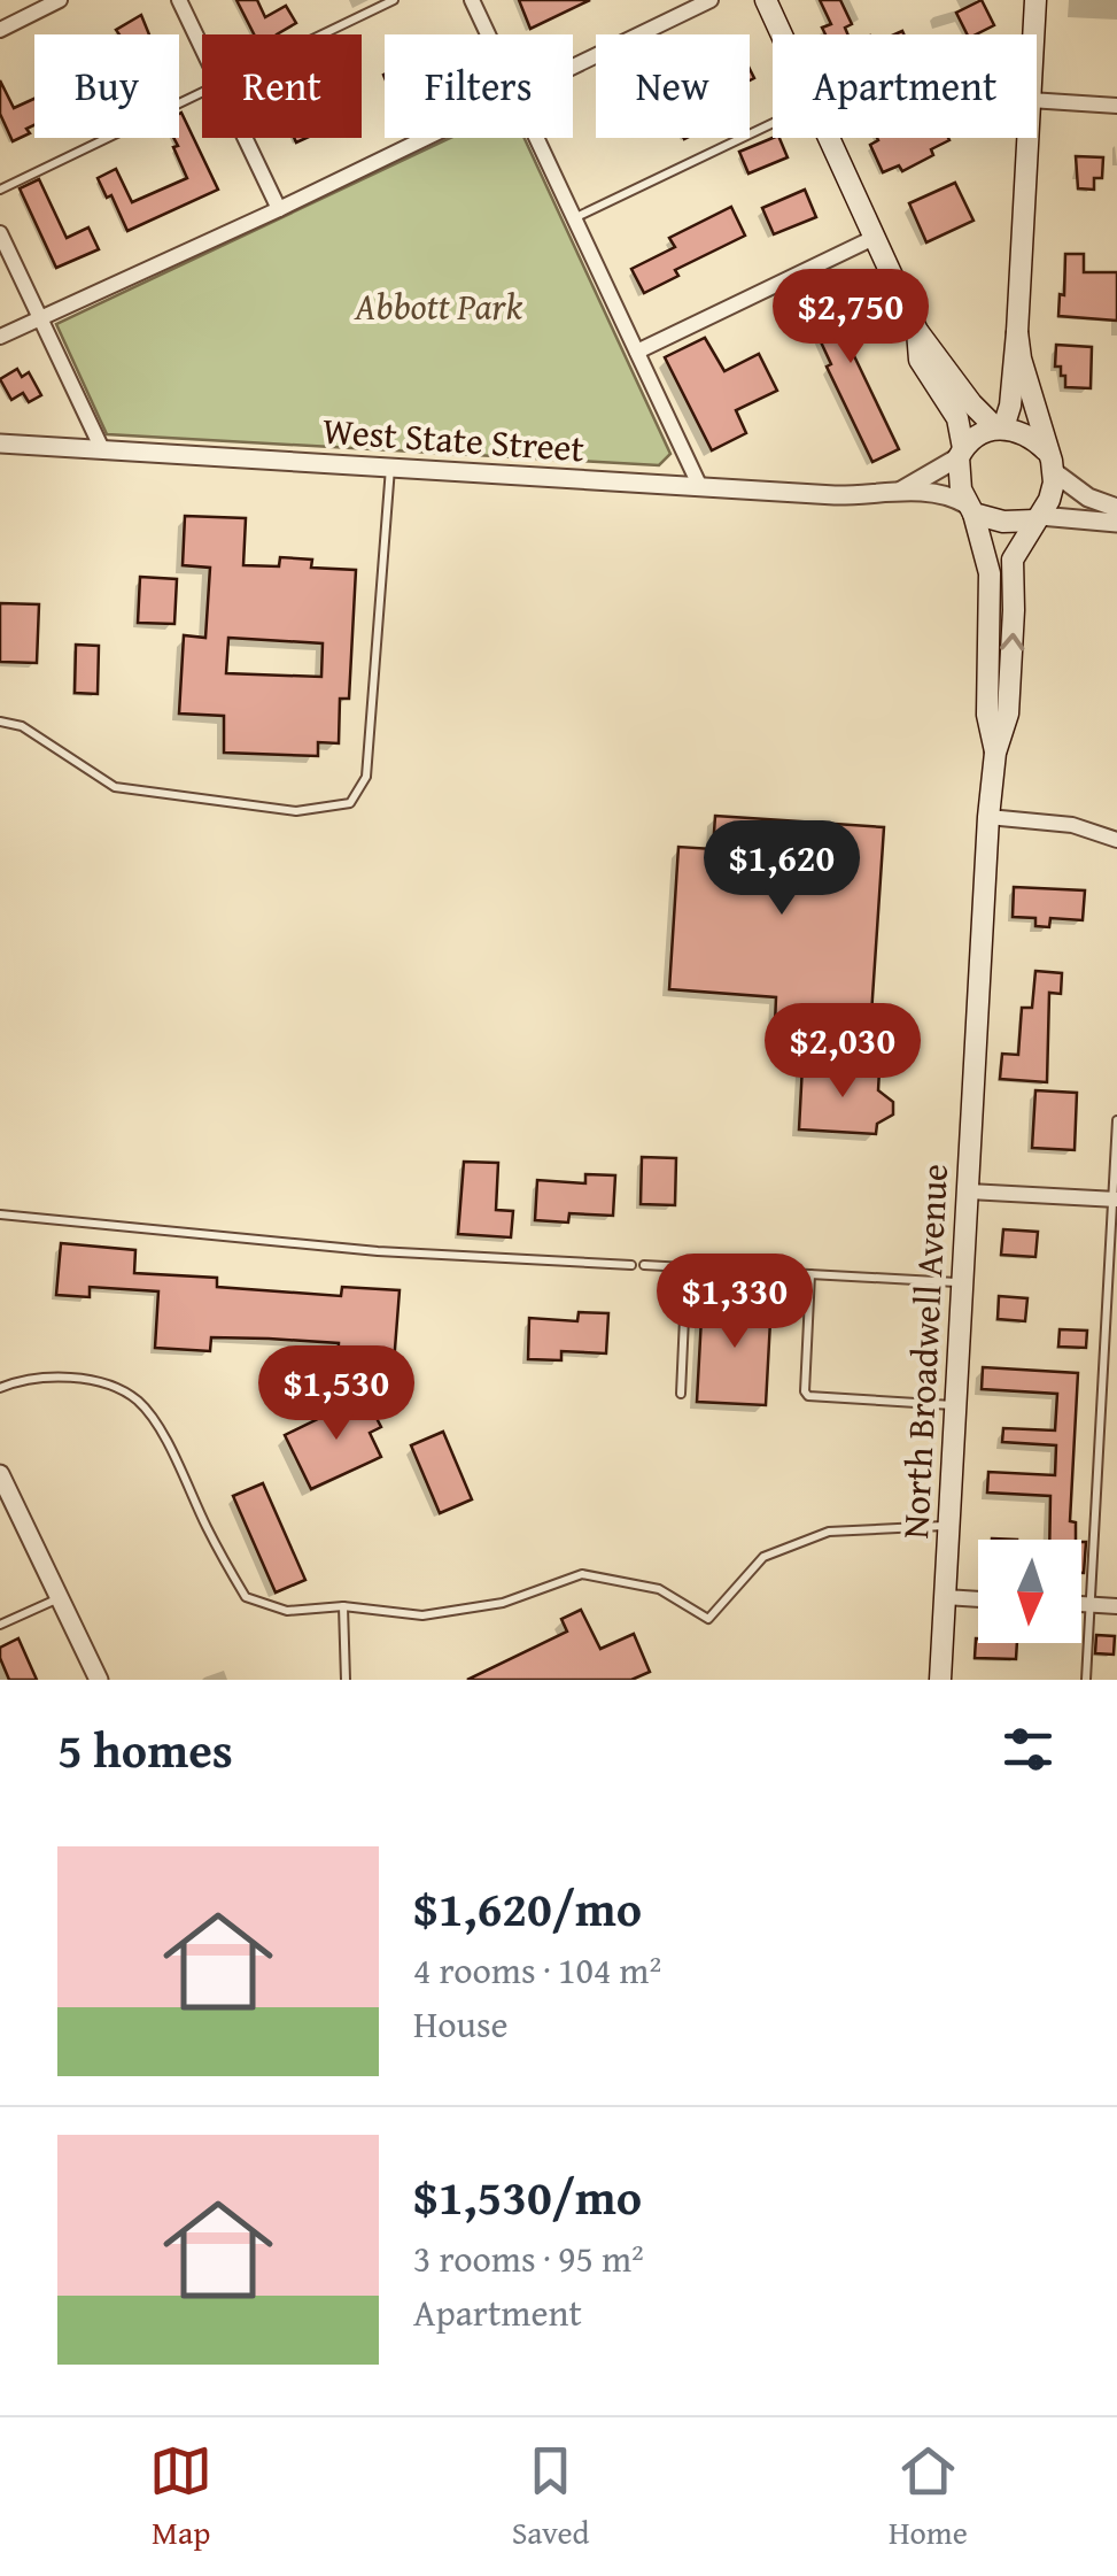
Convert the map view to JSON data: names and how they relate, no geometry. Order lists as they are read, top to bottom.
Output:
{
  "streets": {
    "main road": ["North Broadwell Avenue"],
    "street": ["West State Street"]
  },
  "crossings": [
    ["West State Street", "North Broadwell Avenue"]
  ],
  "parks": ["Abbott Park"],
  "north": "bottom",
  "page": {
    "chip": [
      "Buy",
      "Rent",
      "Filters",
      "New",
      "Apartment"
    ],
    "price": [
      "$2,750",
      "$1,620",
      "$2,030",
      "$1,330",
      "$1,530"
    ],
    "heading": "5 homes",
    "list": [
      {
        "name": "$1,620/mo",
        "note": "4 rooms · 104 m² · House"
      },
      {
        "name": "$1,530/mo",
        "note": "3 rooms · 95 m² · Apartment"
      }
    ],
    "tabs": ["Map", "Saved", "Home"]
  }
}
